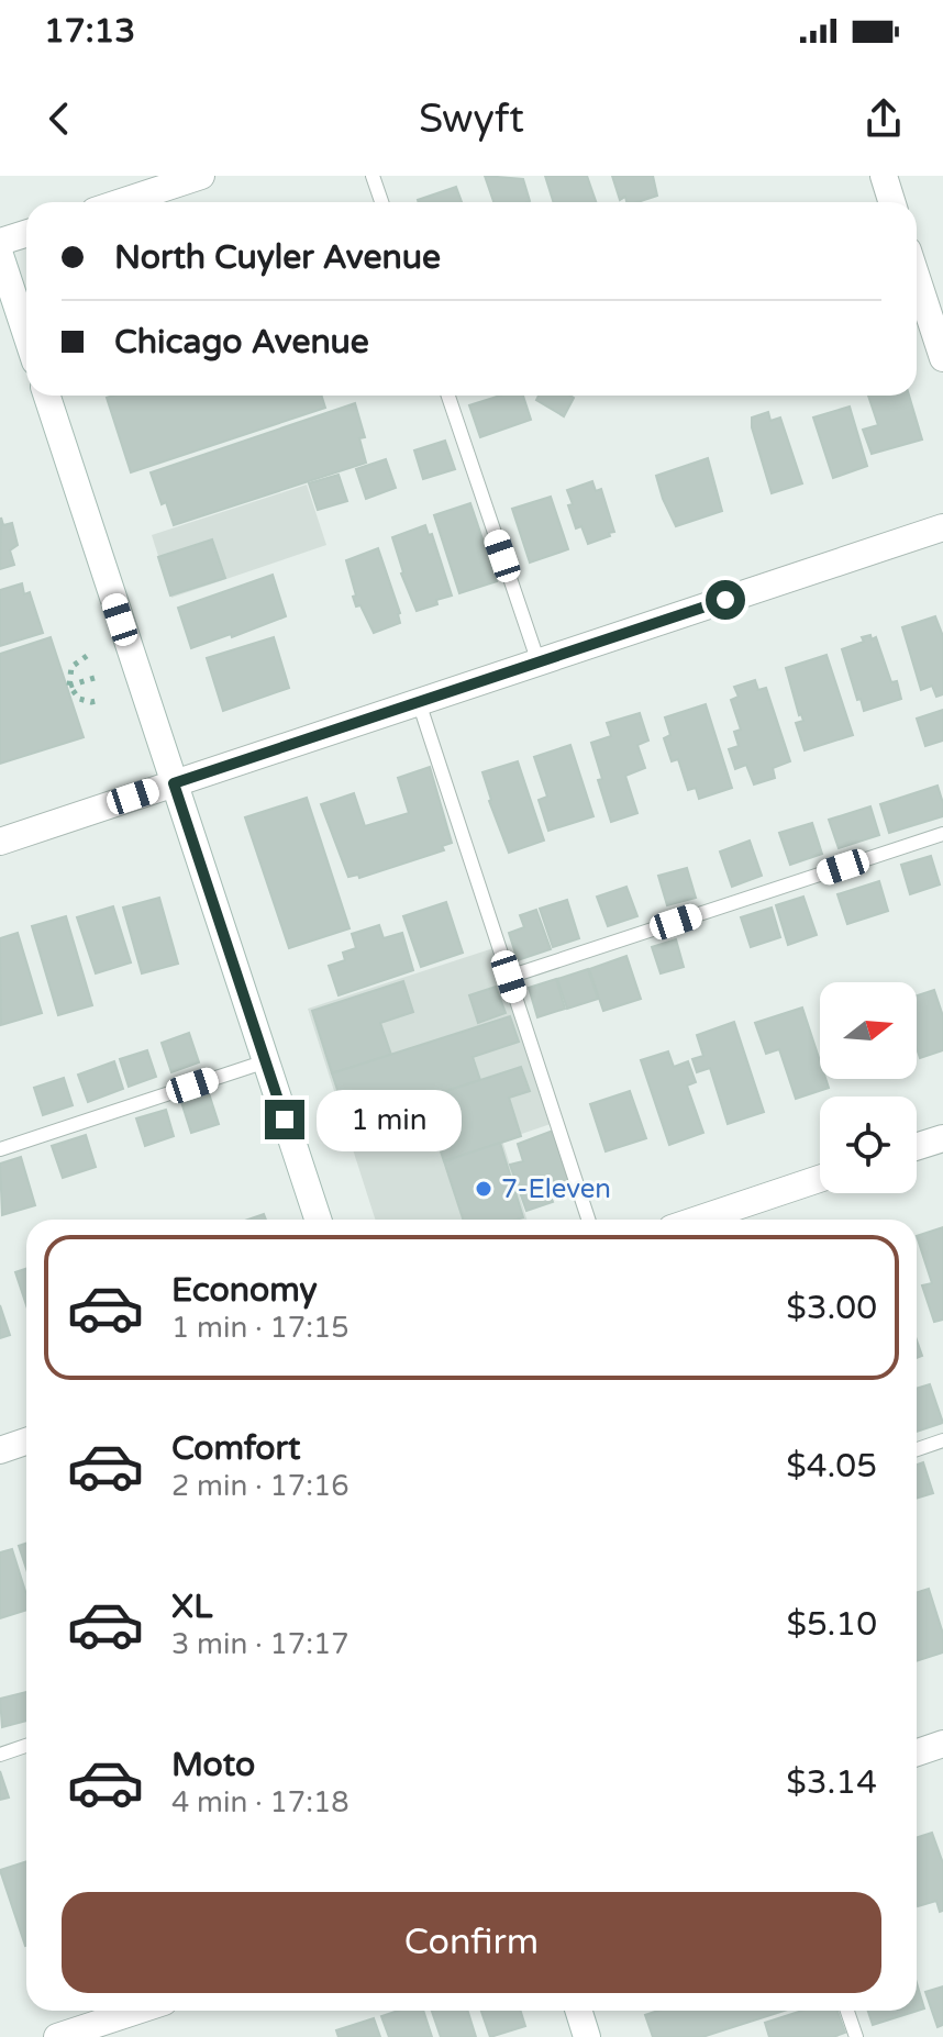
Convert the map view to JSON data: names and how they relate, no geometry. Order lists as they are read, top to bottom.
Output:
{
  "places": ["7-Eleven"],
  "north": "right",
  "page": {
    "status": "17:13",
    "header": "Swyft",
    "banner": ["North Cuyler Avenue", "Chicago Avenue"],
    "bubble": "1 min",
    "list": [
      {
        "name": "Economy",
        "note": "1 min · 17:15",
        "value": "$3.00"
      },
      {
        "name": "Comfort",
        "note": "2 min · 17:16",
        "value": "$4.05"
      },
      {
        "name": "XL",
        "note": "3 min · 17:17",
        "value": "$5.10"
      },
      {
        "name": "Moto",
        "note": "4 min · 17:18",
        "value": "$3.14"
      }
    ],
    "buttons": "Confirm"
  }
}
